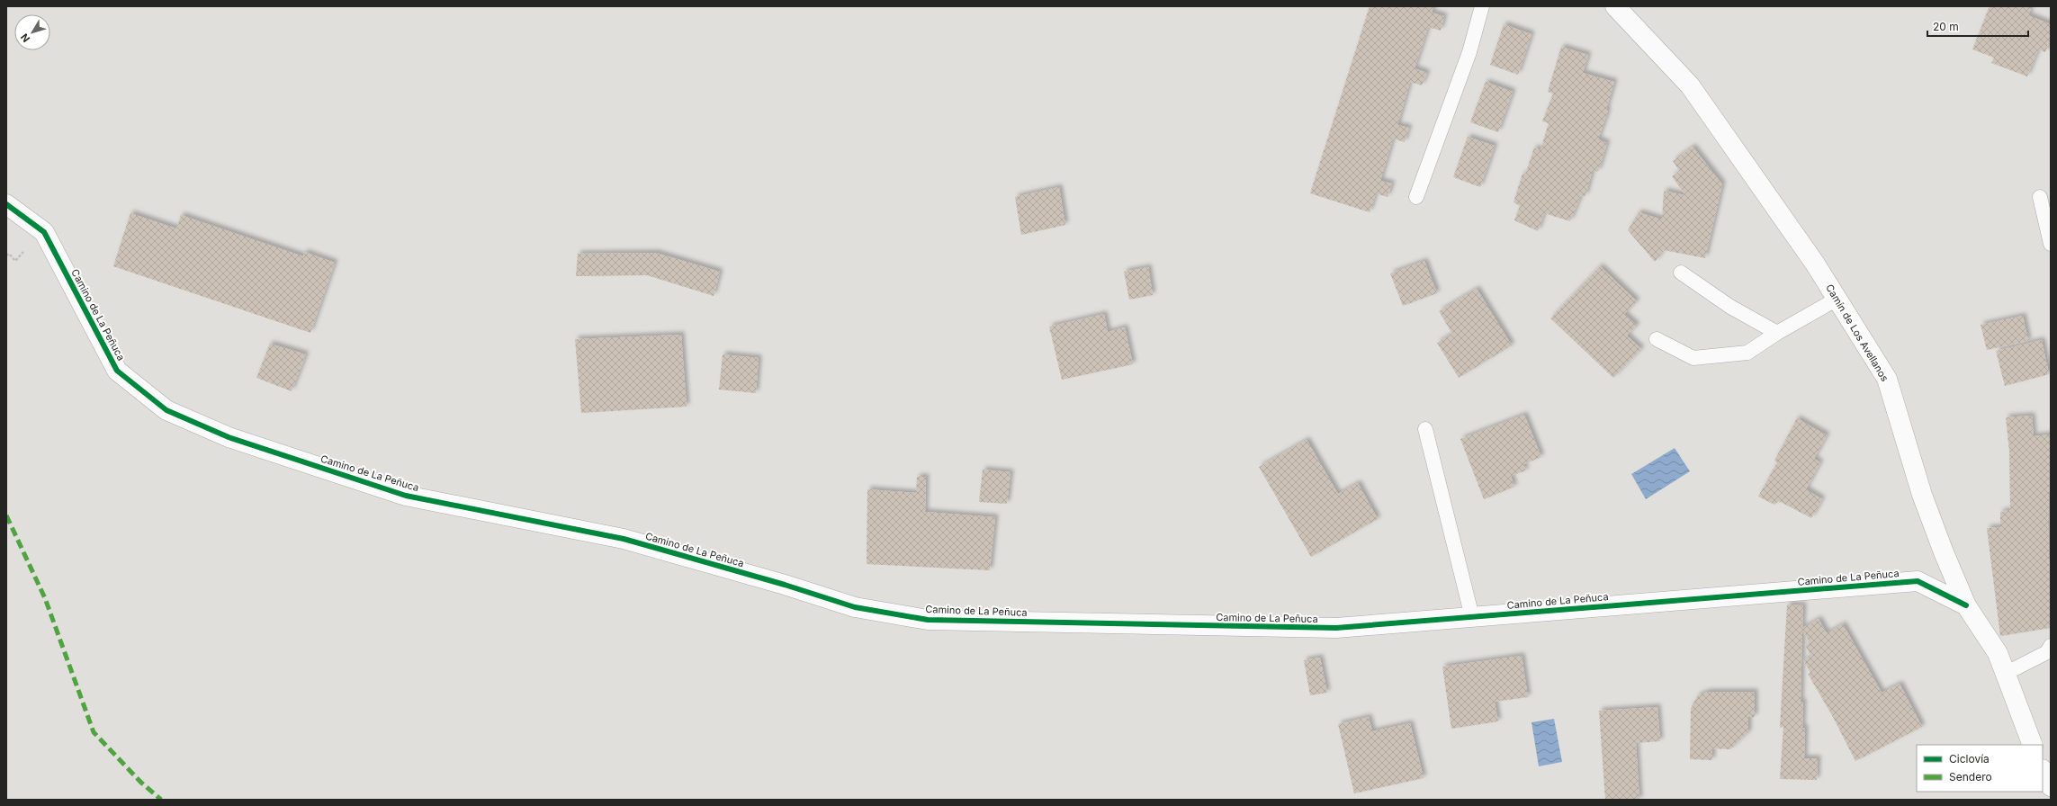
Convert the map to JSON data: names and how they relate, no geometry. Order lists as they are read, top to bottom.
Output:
{
  "streets": {
    "street": ["Camino de La Peñuca", "Camín de Los Avellanos"]
  },
  "crossings": [
    ["Camino de La Peñuca", "Camín de Los Avellanos"]
  ],
  "legend": ["Ciclovía", "Sendero"],
  "scale_bar": "20 m",
  "north": "bottom left"
}
